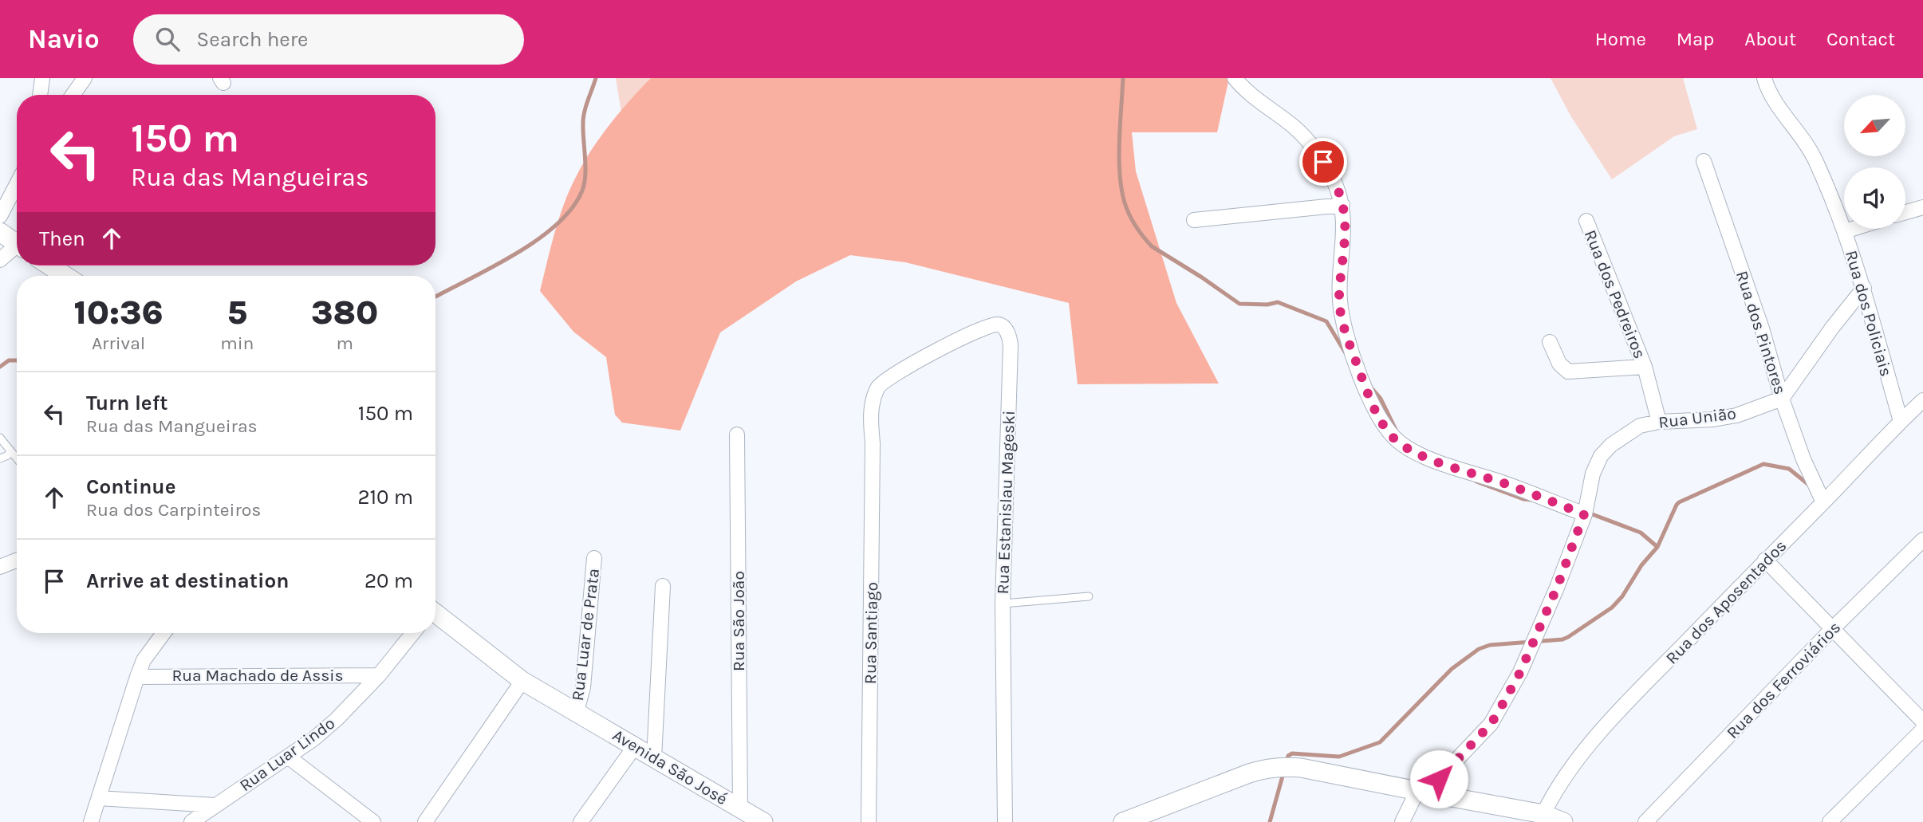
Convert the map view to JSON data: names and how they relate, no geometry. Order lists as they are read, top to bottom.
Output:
{
  "streets": {
    "street": [
      "Rua dos Pedreiros",
      "Rua dos Policiais",
      "Rua dos Pintores",
      "Rua União",
      "Rua Estanislau Mageski",
      "Rua dos Aposentados",
      "Rua São João",
      "Rua Santiago",
      "Rua Luar de Prata",
      "Rua Machado de Assis",
      "Rua dos Ferroviários",
      "Rua Luar Lindo",
      "Avenida São José"
    ]
  },
  "crossings": [
    ["Rua dos Pedreiros", "Rua União"],
    ["Rua dos Policiais", "Rua dos Aposentados"],
    ["Rua dos Pintores", "Rua União"],
    ["Rua dos Pintores", "Rua dos Aposentados"],
    ["Rua Estanislau Mageski", "Rua Santiago"],
    ["Rua São João", "Avenida São José"],
    ["Rua Luar de Prata", "Avenida São José"],
    ["Rua Machado de Assis", "Rua Luar Lindo"]
  ],
  "north": "bottom left",
  "page": {
    "header": "Navio",
    "search": "Search here",
    "nav": [
      "Home",
      "Map",
      "About",
      "Contact"
    ],
    "turn": ["150 m", "Rua das Mangueiras"],
    "then": "Then",
    "eta": [
      "10:36",
      "Arrival",
      "5",
      "min",
      "380",
      "m"
    ],
    "list": [
      {
        "name": "Turn left",
        "note": "Rua das Mangueiras",
        "value": "150 m"
      },
      {
        "name": "Continue",
        "note": "Rua dos Carpinteiros",
        "value": "210 m"
      },
      {
        "name": "Arrive at destination",
        "value": "20 m"
      }
    ]
  }
}
